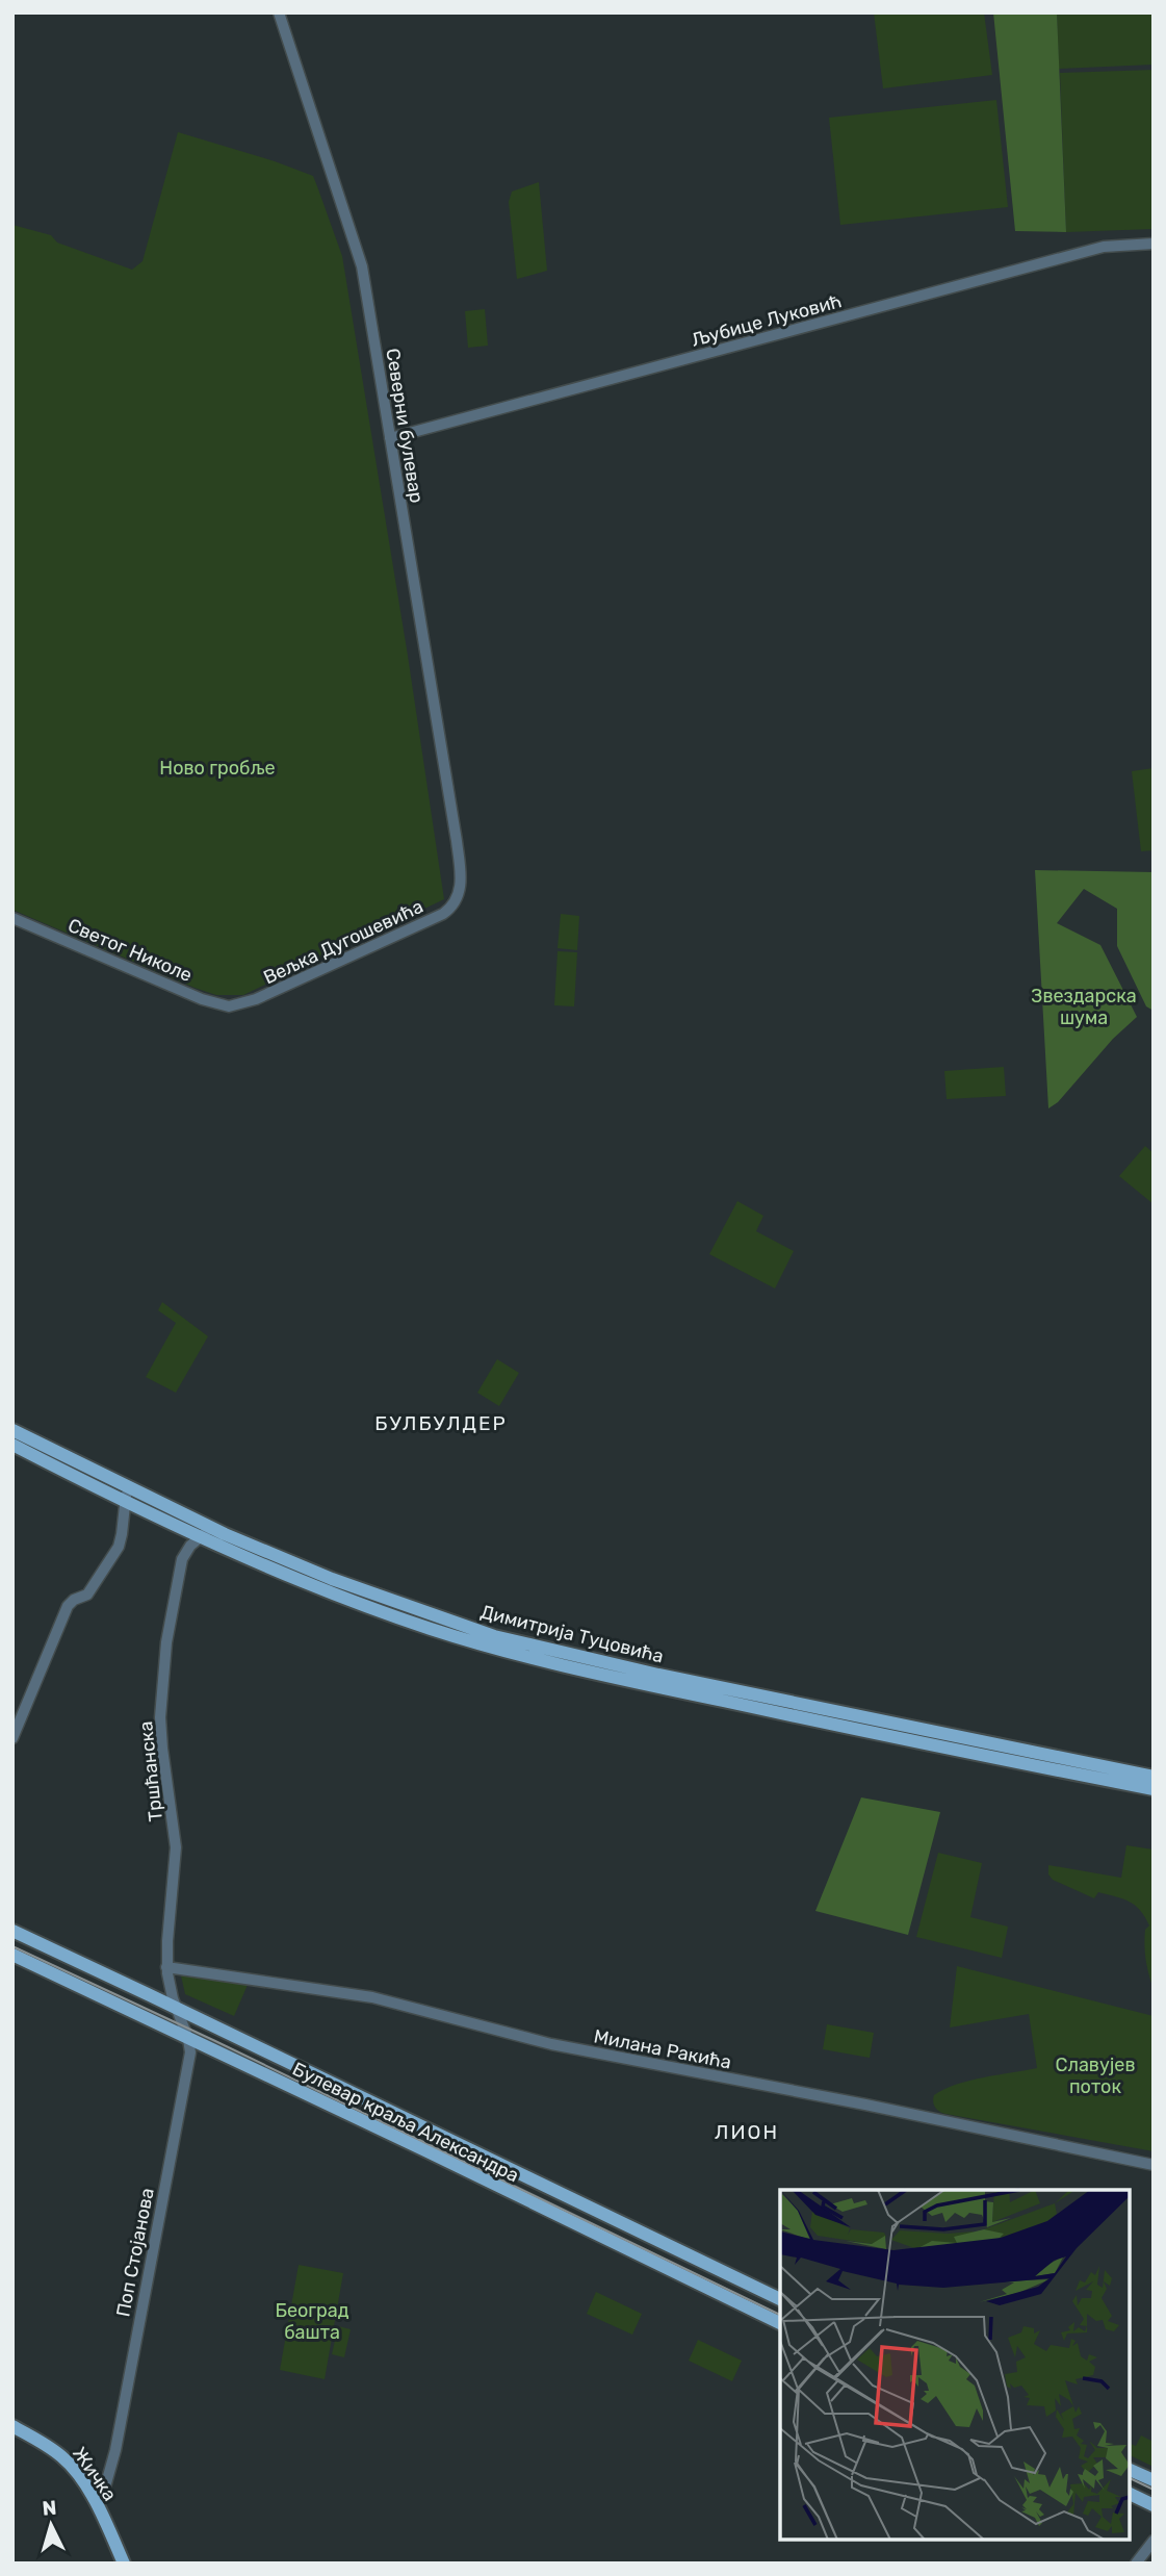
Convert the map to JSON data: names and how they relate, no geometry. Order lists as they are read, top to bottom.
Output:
{
  "streets": {
    "main road": ["Димитрија Туцовића", "Булевар краља Александра", "Жичка"],
    "street": [
      "Љубице Луковић",
      "Северни булевар",
      "Вељка Дугошевића",
      "Светог Николе",
      "Тршћанска",
      "Милана Ракића",
      "Поп Стојанова"
    ]
  },
  "crossings": [
    ["Љубице Луковић", "Северни булевар"],
    ["Северни булевар", "Вељка Дугошевића"],
    ["Вељка Дугошевића", "Светог Николе"],
    ["Димитрија Туцовића", "Тршћанска"],
    ["Тршћанска", "Милана Ракића"],
    ["Тршћанска", "Булевар краља Александра"],
    ["Тршћанска", "Поп Стојанова"],
    ["Булевар краља Александра", "Поп Стојанова"],
    ["Поп Стојанова", "Жичка"]
  ],
  "districts": ["БУЛБУЛДЕР", "ЛИОН"],
  "parks": [
    "Ново гробље",
    "Звездарска шума",
    "Славујев поток",
    "Београд башта"
  ],
  "north": "top"
}
